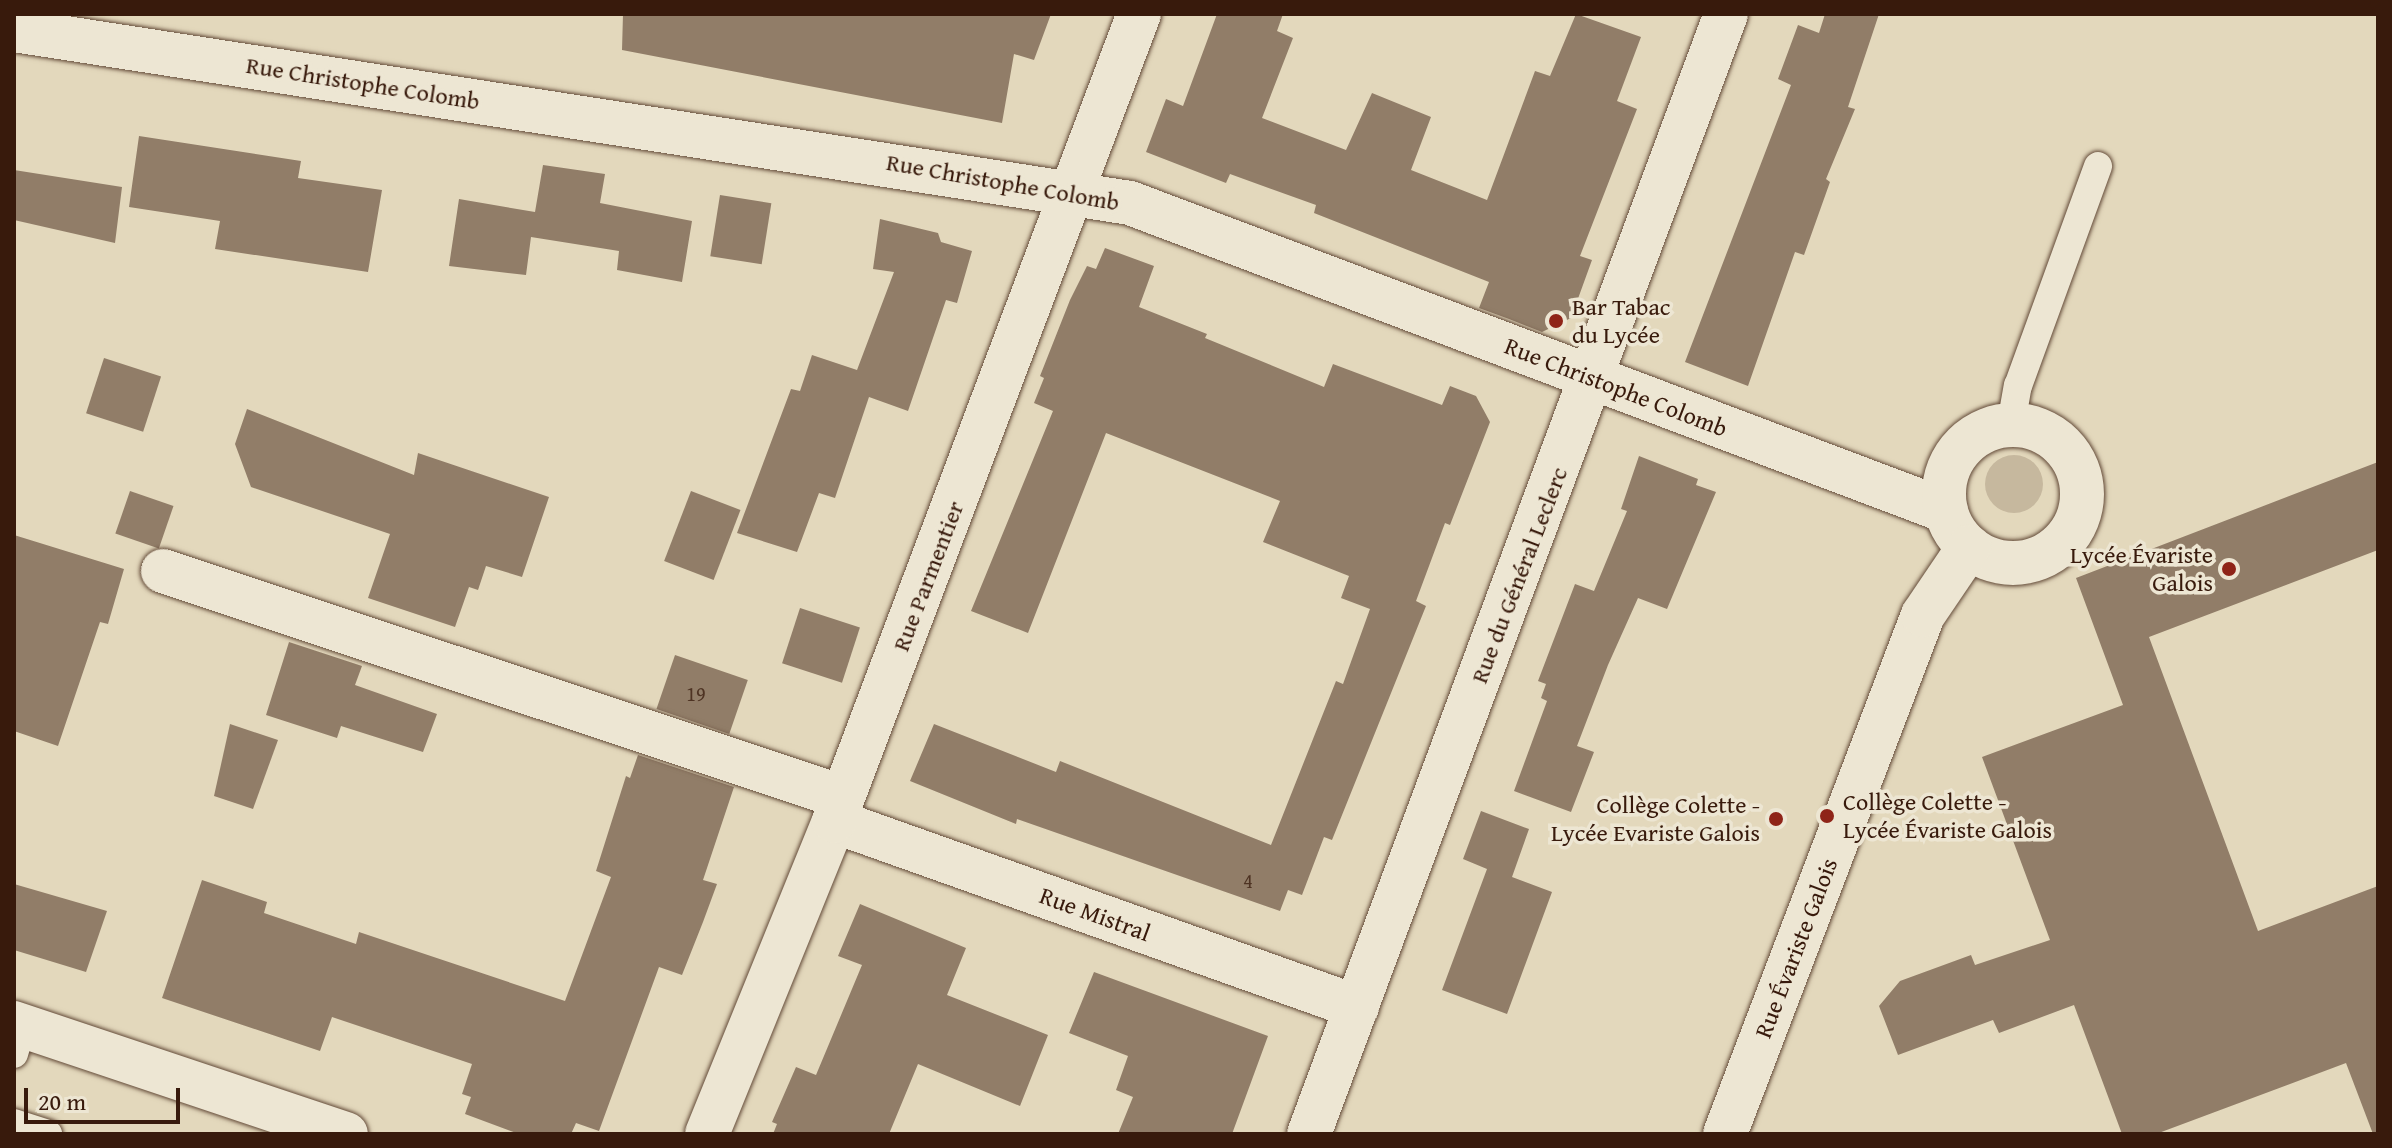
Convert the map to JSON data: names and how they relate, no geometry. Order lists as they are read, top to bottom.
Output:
{
  "streets": {
    "street": [
      "Rue Christophe Colomb",
      "Rue du Général Leclerc",
      "Rue Parmentier",
      "Rue Mistral",
      "Rue Évariste Galois"
    ]
  },
  "crossings": [
    ["Rue Christophe Colomb", "Rue du Général Leclerc"],
    ["Rue Christophe Colomb", "Rue Parmentier"],
    ["Rue Christophe Colomb", "Rue Évariste Galois"],
    ["Rue du Général Leclerc", "Rue Mistral"],
    ["Rue Parmentier", "Rue Mistral"]
  ],
  "places": [
    "Bar Tabac du Lycée",
    "Lycée Évariste Galois",
    "Collège Colette - Lycée Évariste Galois",
    "Collège Colette - Lycée Evariste Galois"
  ],
  "house_numbers": ["19", "4"],
  "scale_bar": "20 m"
}
